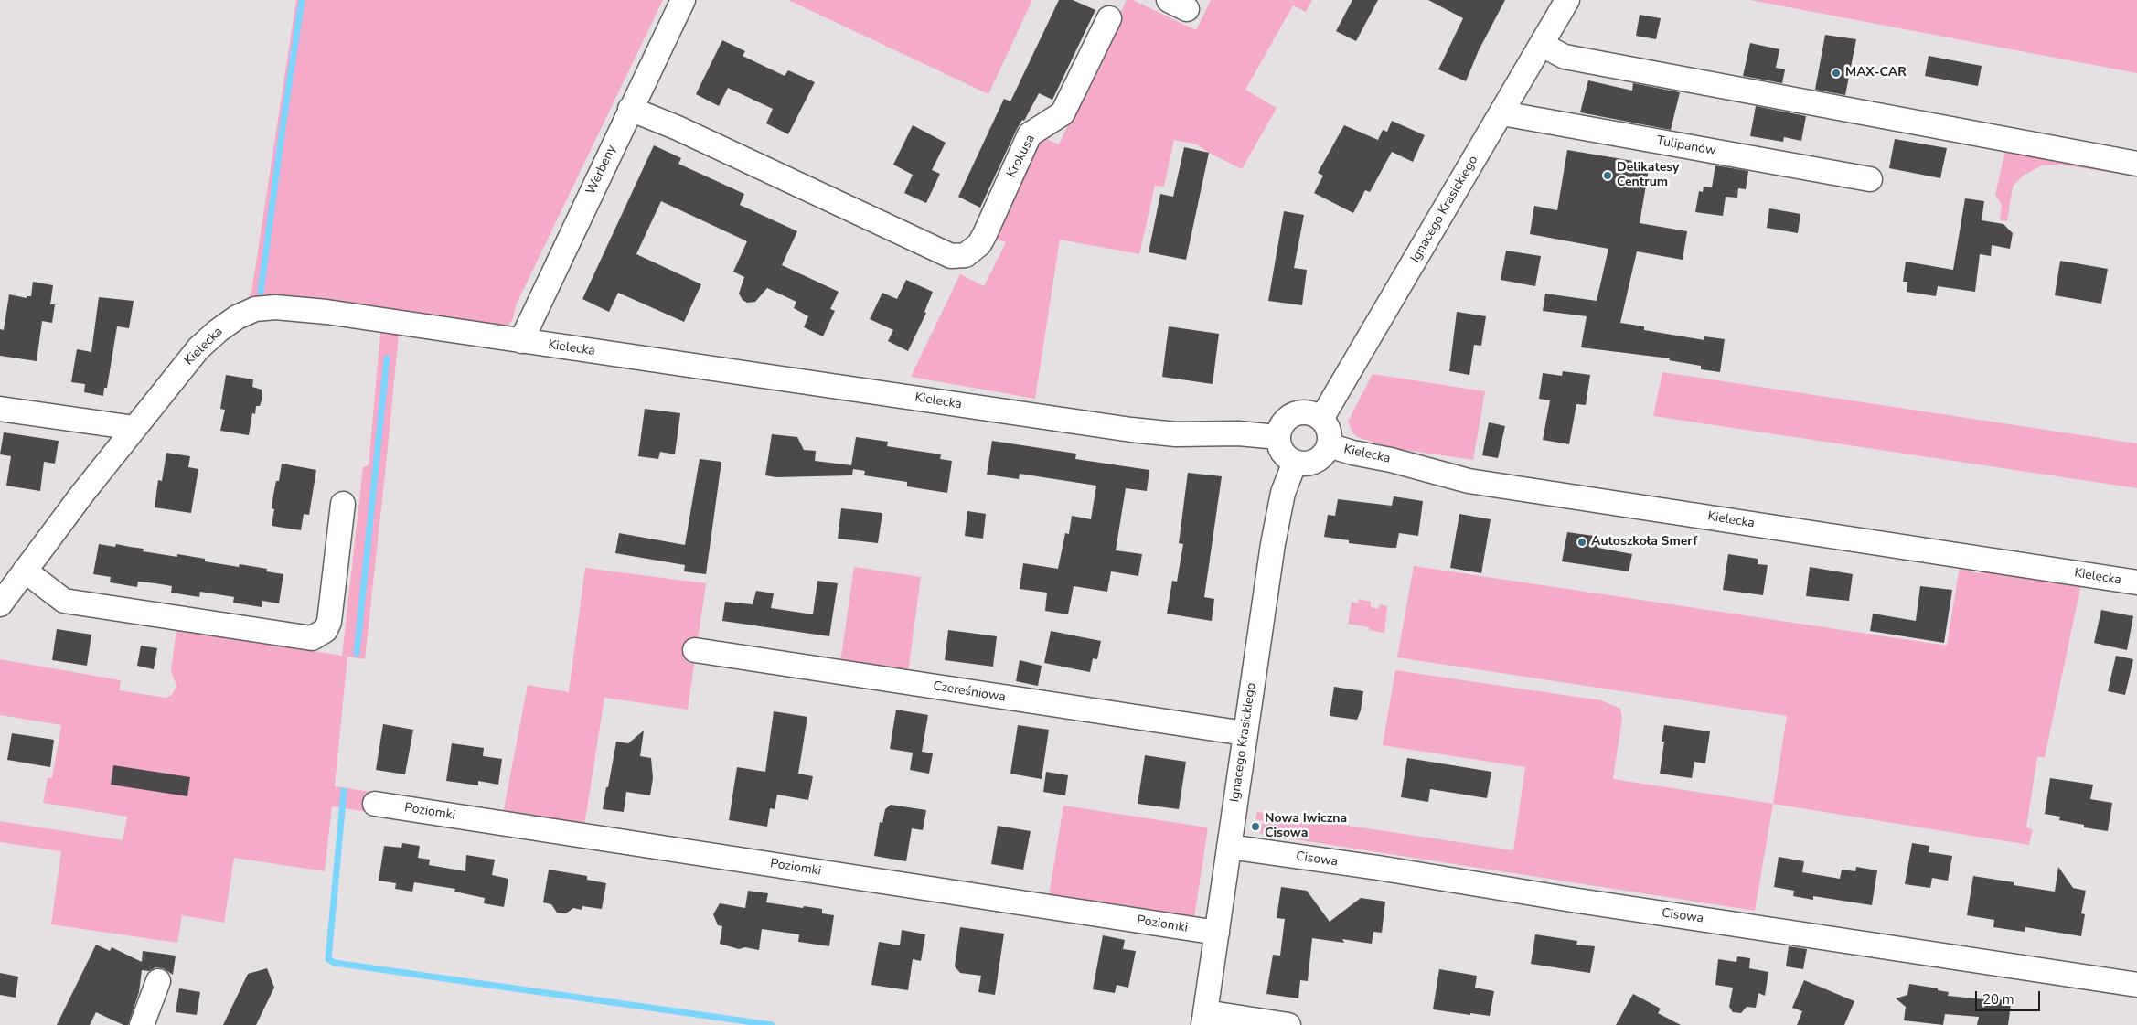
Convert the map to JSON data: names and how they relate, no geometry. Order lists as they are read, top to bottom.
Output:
{
  "streets": {
    "street": [
      "Tulipanów",
      "Krokusa",
      "Werbeny",
      "Ignacego Krasickiego",
      "Kielecka",
      "Czereśniowa",
      "Poziomki",
      "Cisowa"
    ]
  },
  "crossings": [
    ["Tulipanów", "Ignacego Krasickiego"],
    ["Krokusa", "Werbeny"],
    ["Werbeny", "Kielecka"],
    ["Ignacego Krasickiego", "Kielecka"],
    ["Ignacego Krasickiego", "Czereśniowa"],
    ["Ignacego Krasickiego", "Poziomki"],
    ["Ignacego Krasickiego", "Cisowa"]
  ],
  "places": [
    "MAX-CAR",
    "Delikatesy Centrum",
    "Autoszkoła Smerf",
    "Nowa Iwiczna Cisowa"
  ],
  "scale_bar": "20 m"
}
